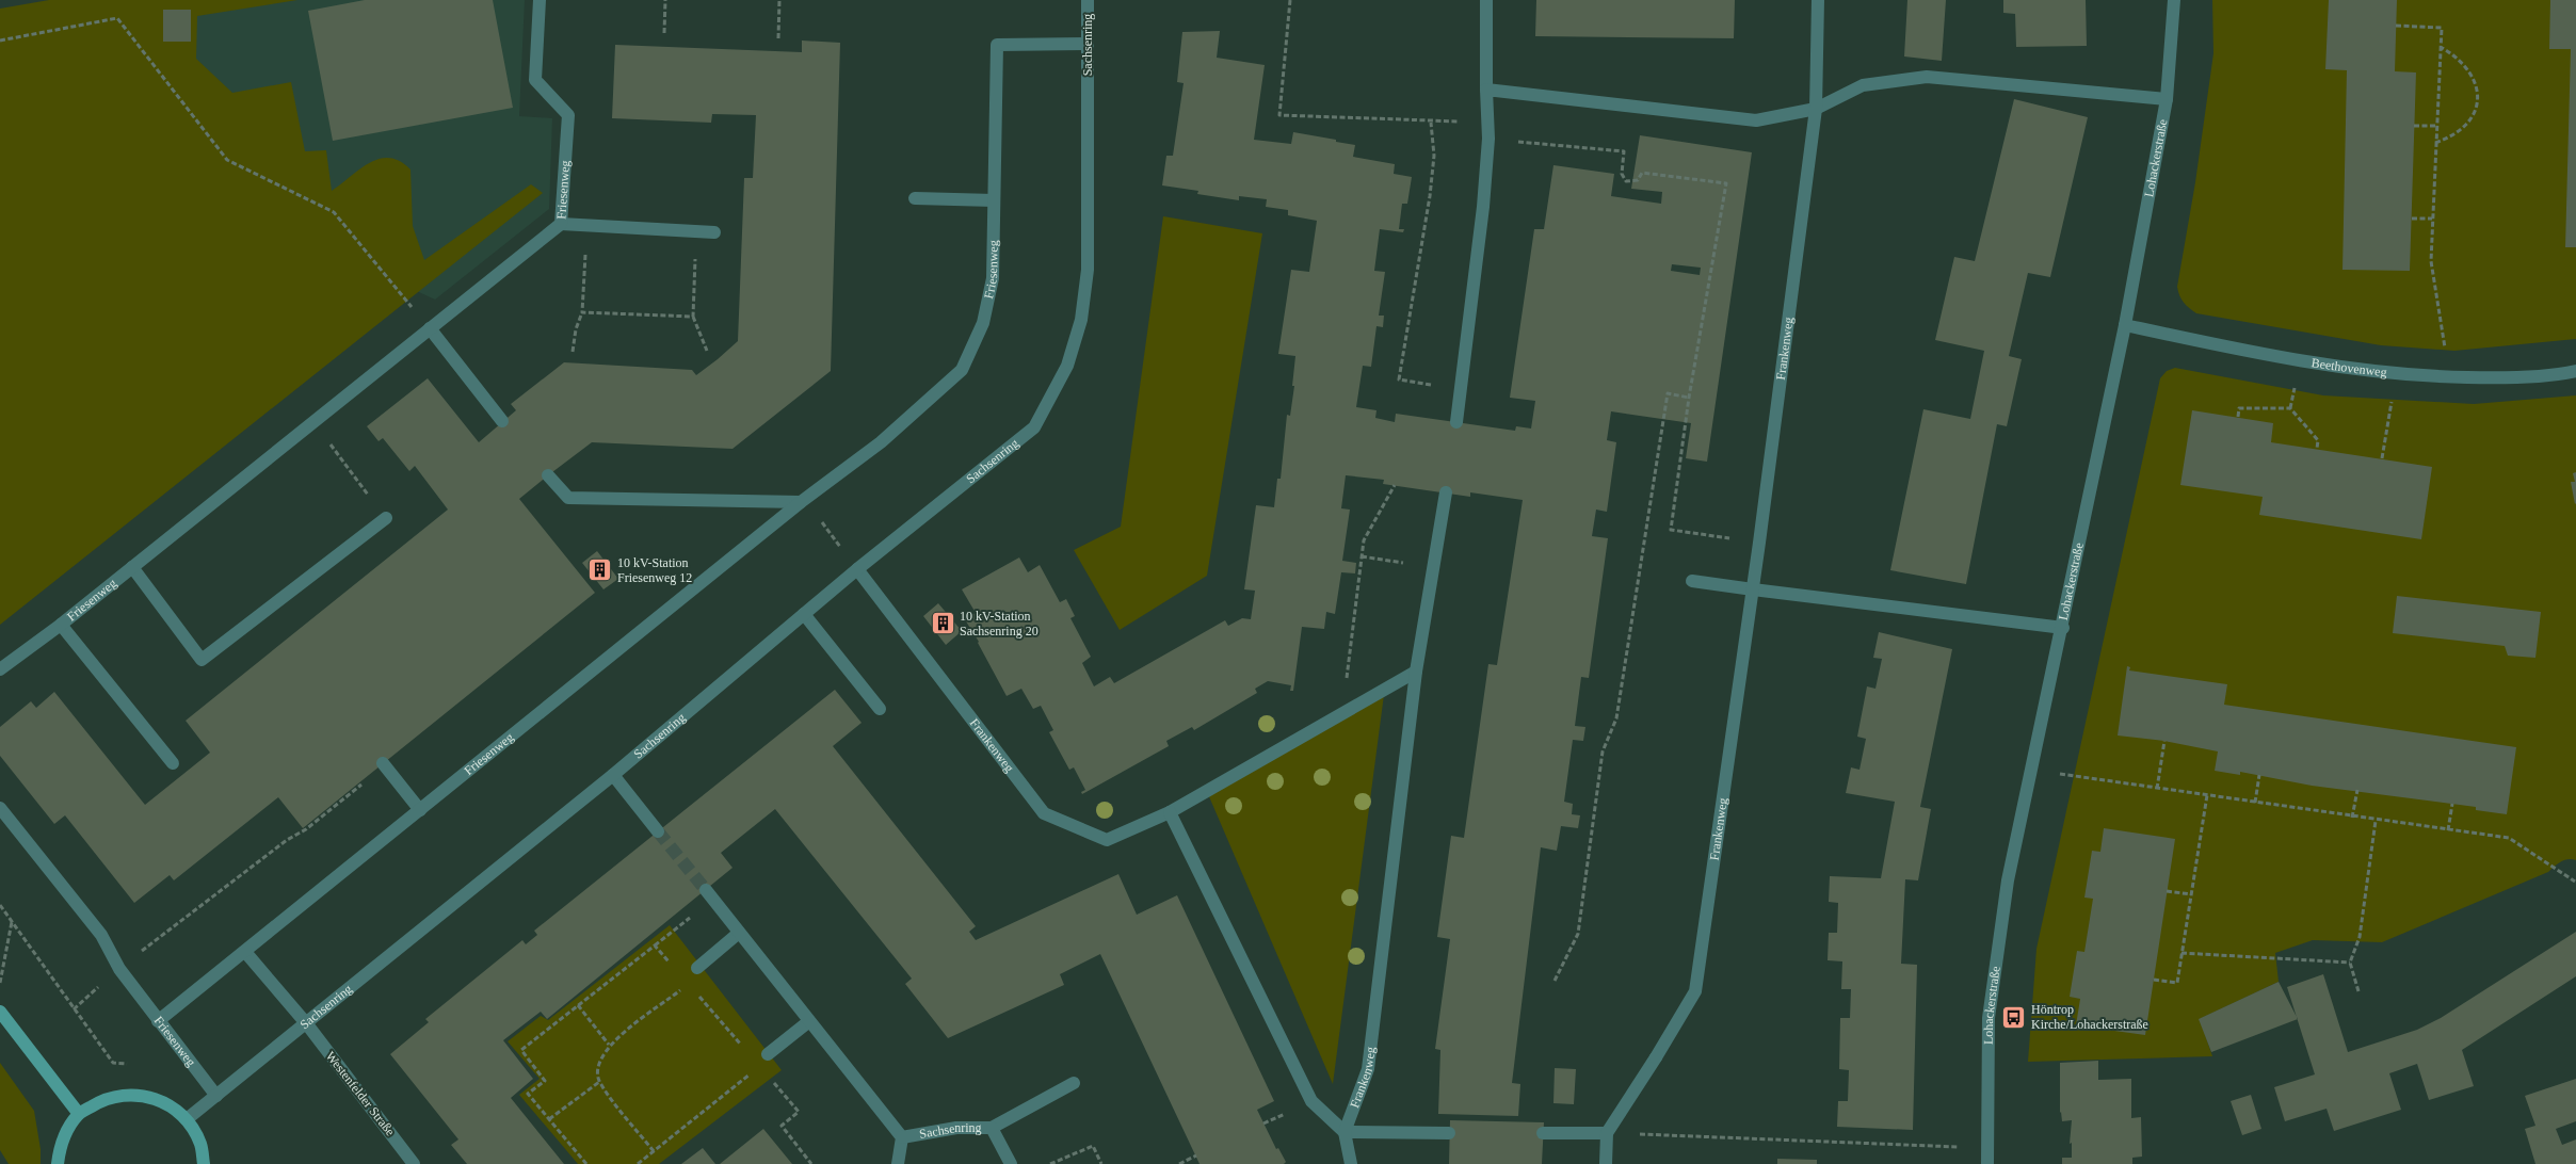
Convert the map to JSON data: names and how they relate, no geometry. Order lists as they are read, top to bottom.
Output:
{
  "streets": {
    "street": [
      "Sachsenring",
      "Lohackerstraße",
      "Friesenweg",
      "Frankenweg",
      "Beethovenweg",
      "Westenfelder Straße"
    ]
  },
  "crossings": [
    ["Sachsenring", "Friesenweg"],
    ["Sachsenring", "Frankenweg"],
    ["Sachsenring", "Westenfelder Straße"],
    ["Lohackerstraße", "Beethovenweg"],
    ["Friesenweg", "Westenfelder Straße"]
  ],
  "places": {
    "building": ["10 kV-Station Friesenweg 12", "10 kV-Station Sachsenring 20"],
    "bus stop": ["Höntrop Kirche/Lohackerstraße"]
  }
}
